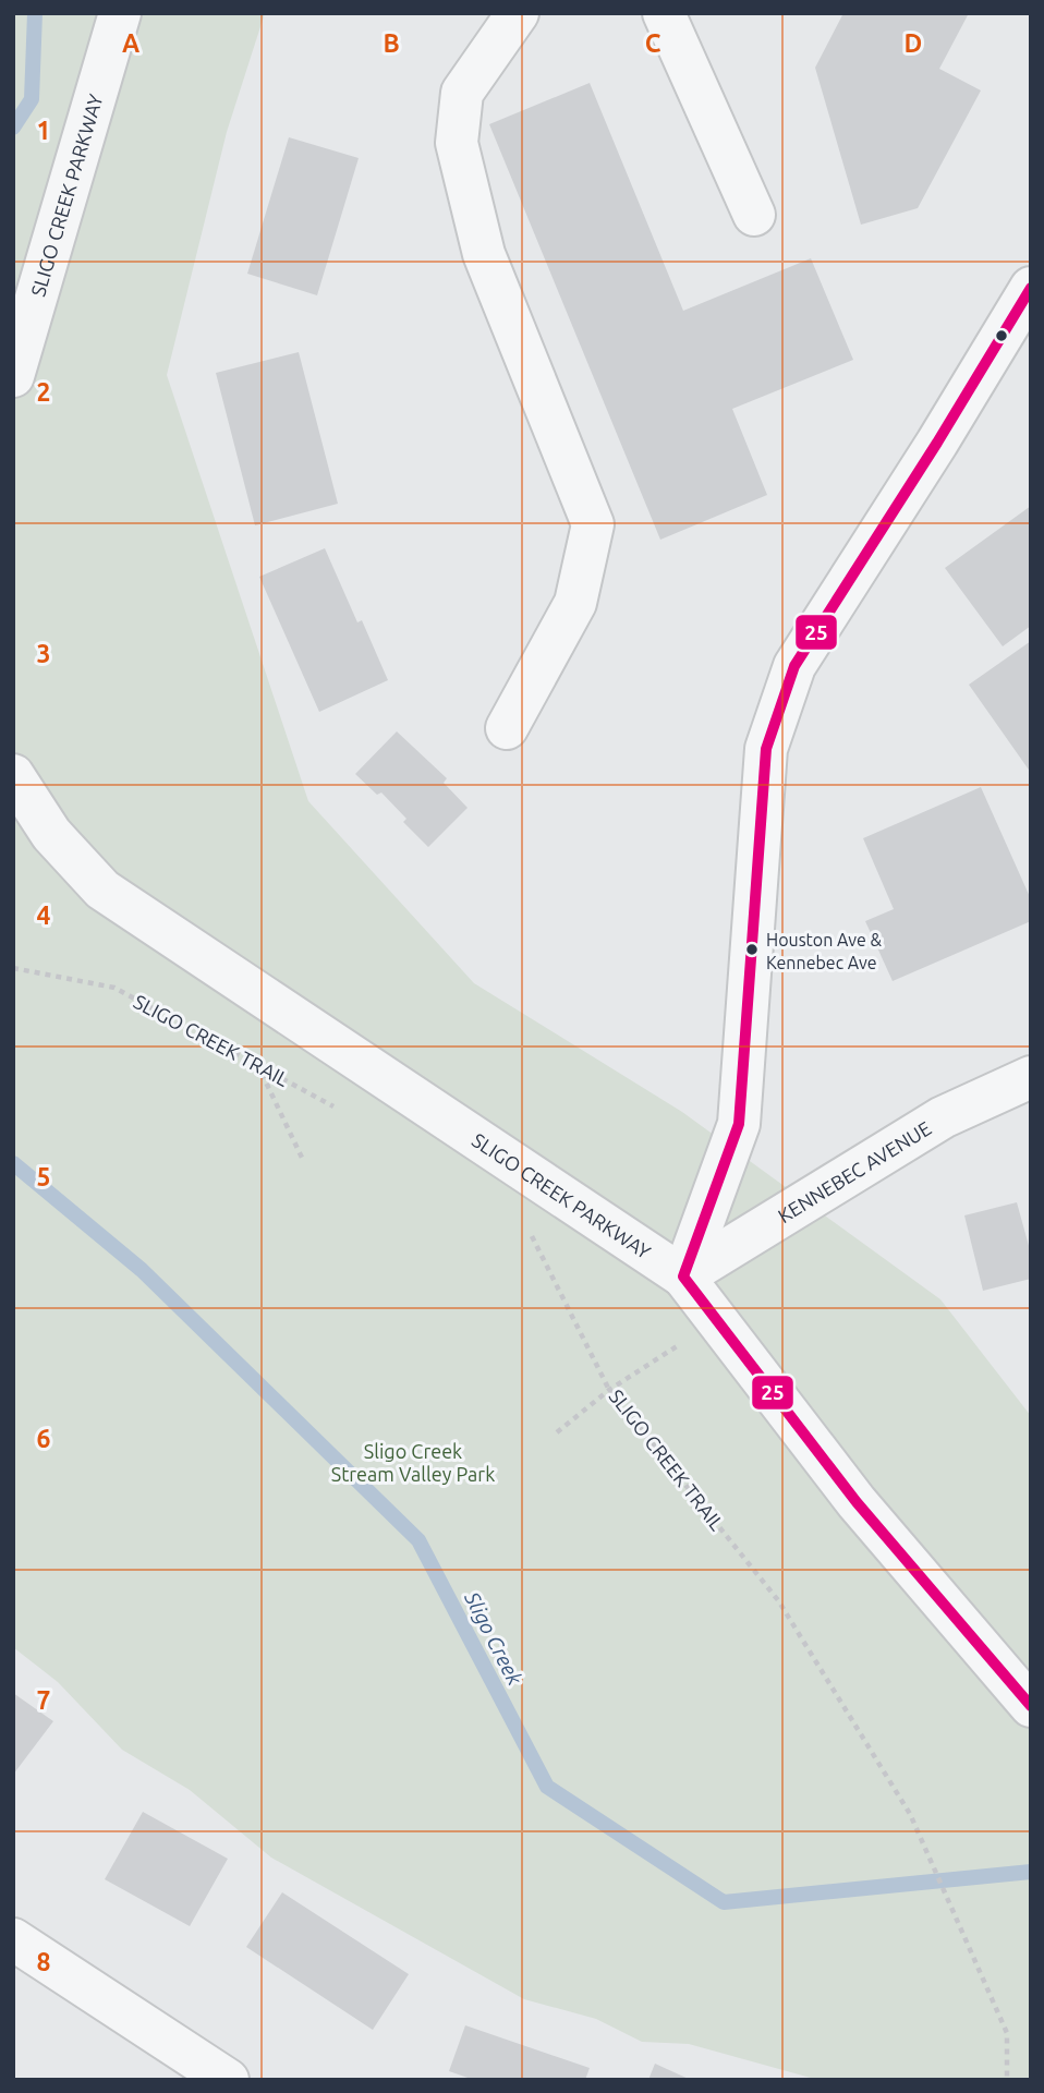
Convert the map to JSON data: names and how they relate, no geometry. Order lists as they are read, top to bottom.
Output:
{
  "streets": {
    "street": ["SLIGO CREEK PARKWAY", "KENNEBEC AVENUE"],
    "path": ["SLIGO CREEK TRAIL"]
  },
  "crossings": [
    ["SLIGO CREEK PARKWAY", "KENNEBEC AVENUE"]
  ],
  "water": ["Sligo Creek"],
  "parks": ["Sligo Creek Stream Valley Park"],
  "places": ["Houston Ave & Kennebec Ave"],
  "lines": ["transit line 25"],
  "grid": {
    "columns": [
      "A",
      "B",
      "C",
      "D"
    ],
    "rows": [
      "1",
      "2",
      "3",
      "4",
      "5",
      "6",
      "7",
      "8"
    ]
  }
}
